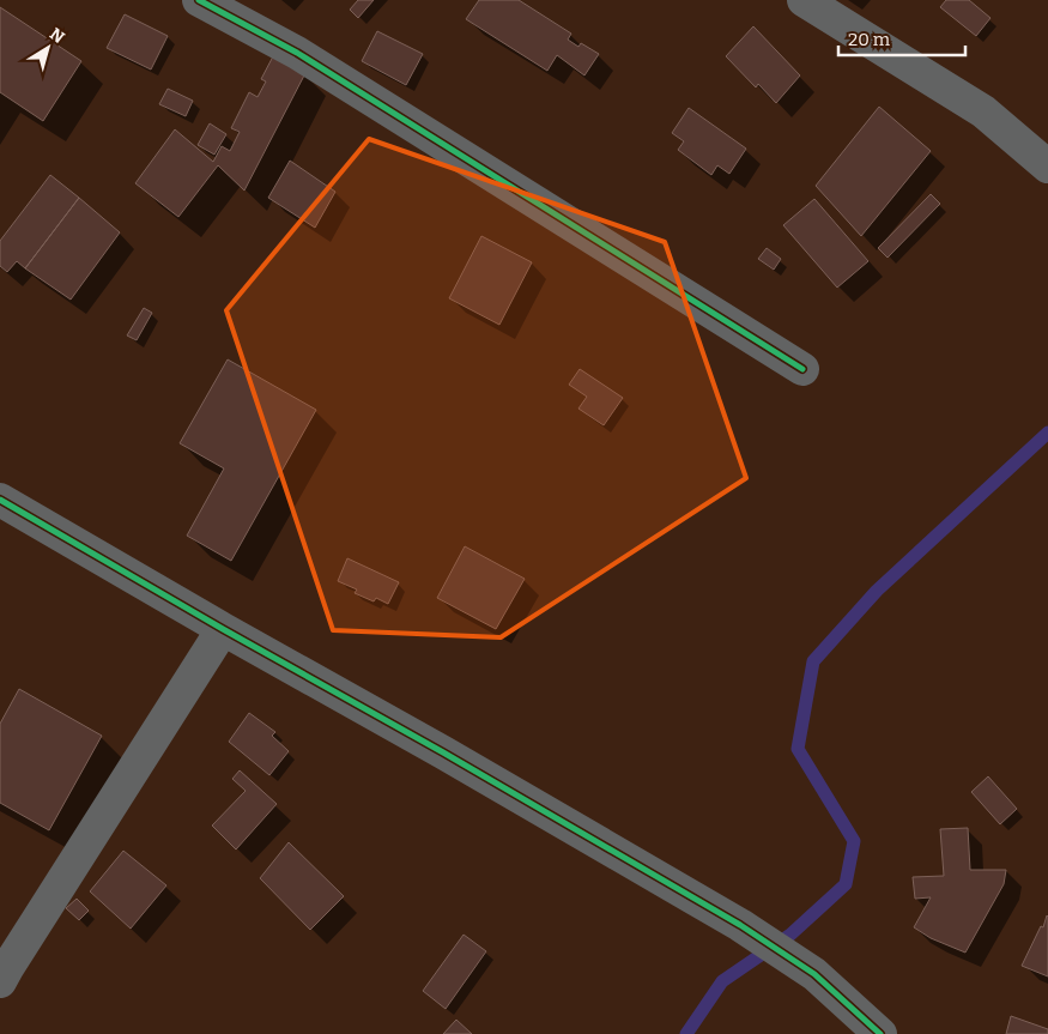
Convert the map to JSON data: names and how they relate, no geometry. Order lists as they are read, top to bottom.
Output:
{
  "scale_bar": "20 m",
  "north": "top right"
}
